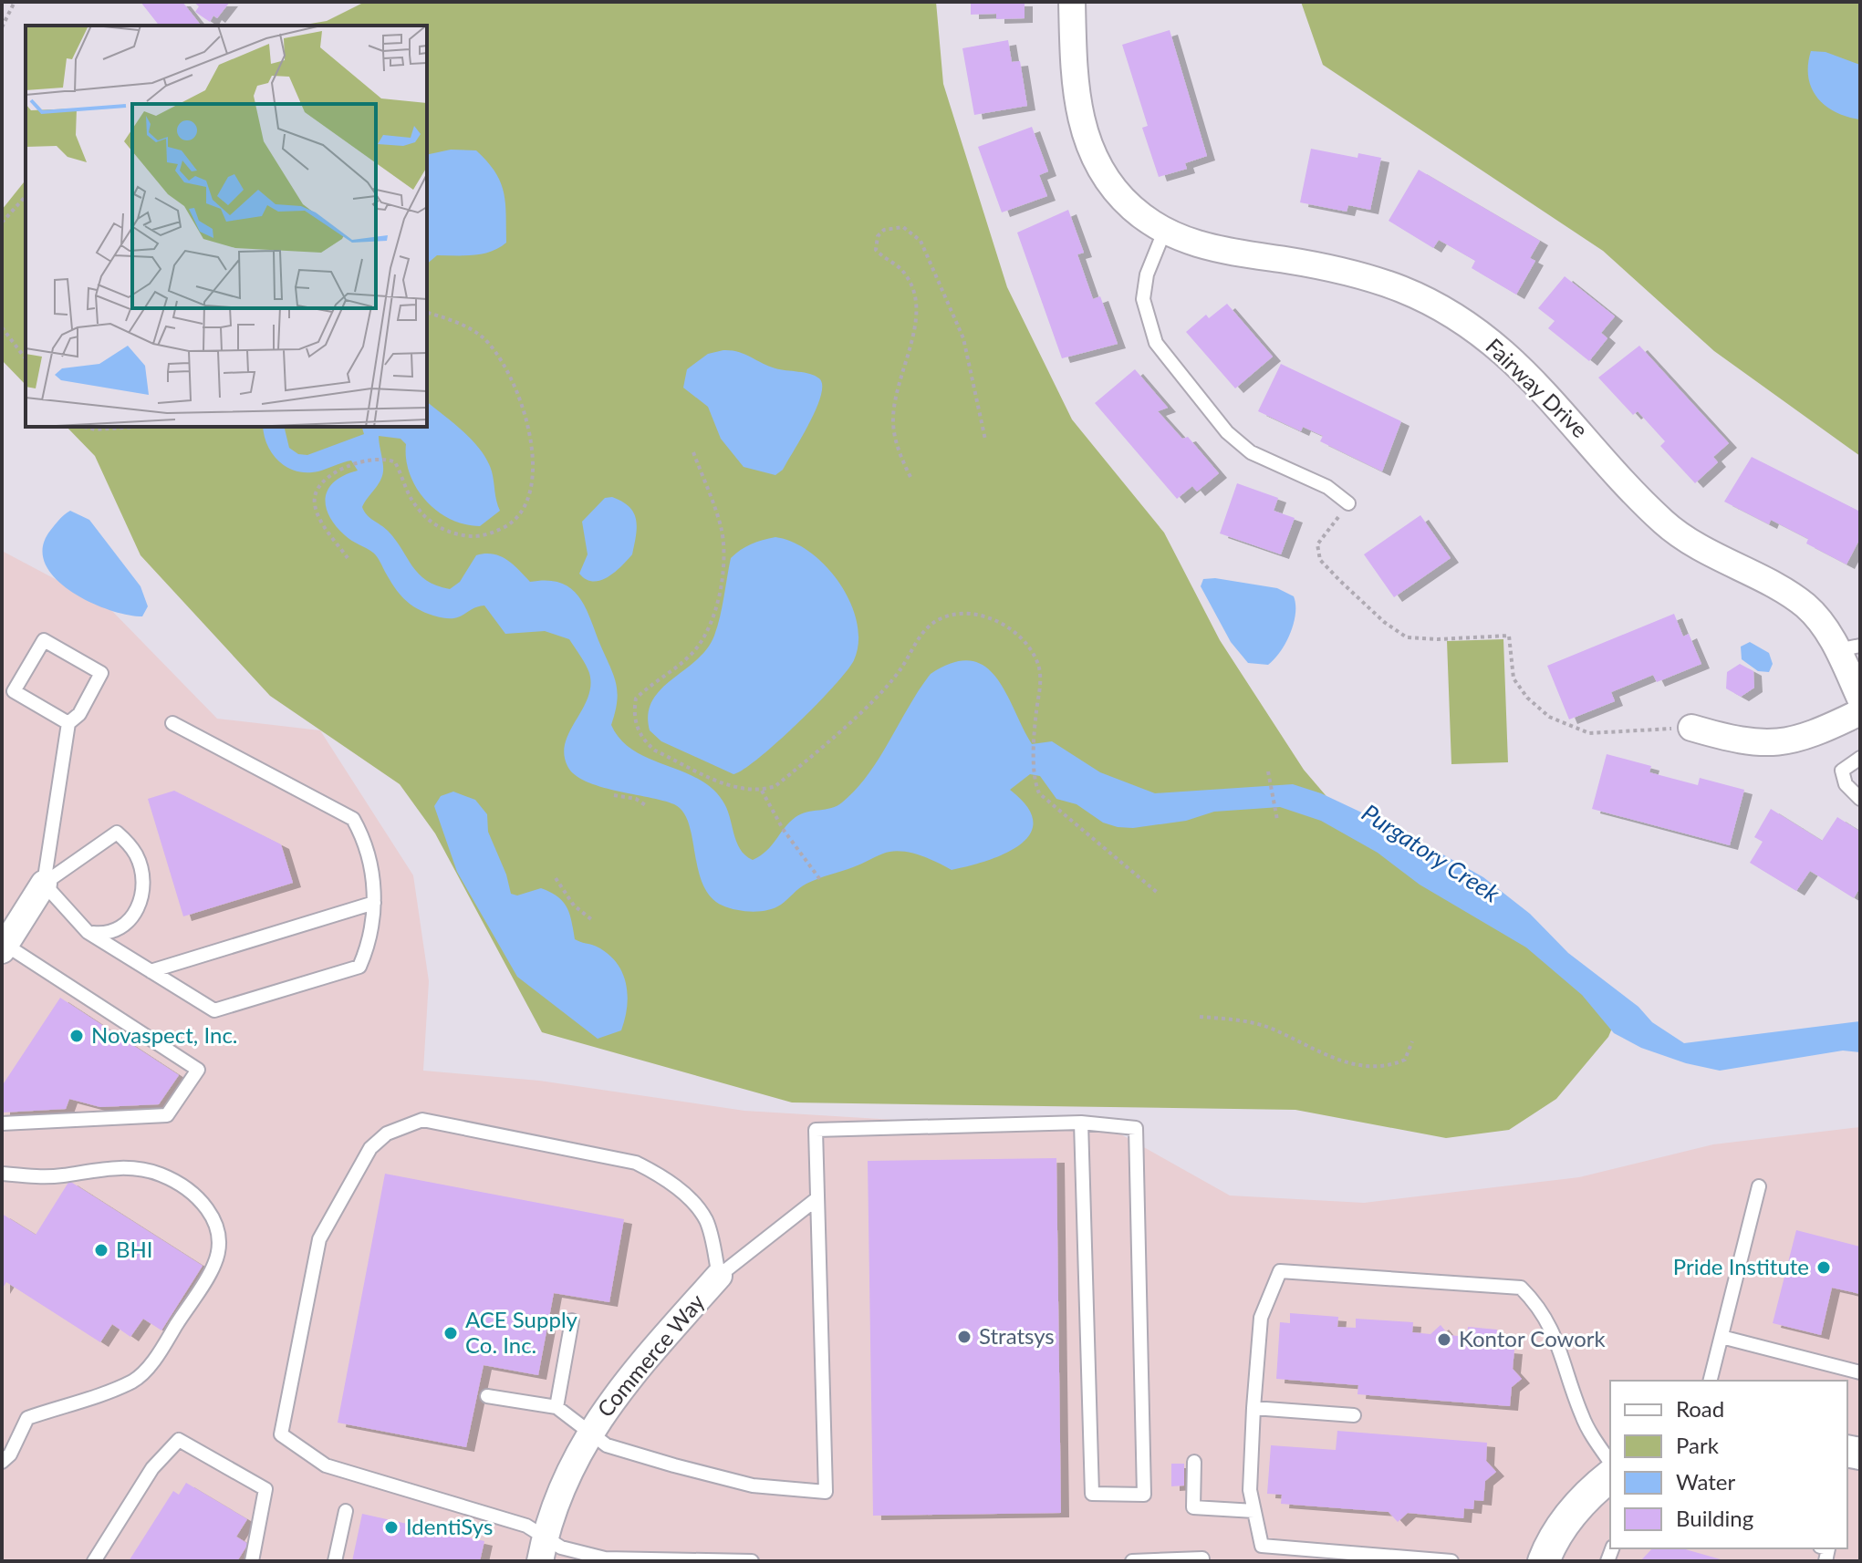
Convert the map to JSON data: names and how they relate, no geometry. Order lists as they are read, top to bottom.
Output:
{
  "streets": {
    "street": ["Fairway Drive", "Commerce Way"]
  },
  "water": ["Purgatory Creek"],
  "places": [
    "Novaspect, Inc.",
    "BHI",
    "Pride Institute",
    "ACE Supply Co. Inc.",
    "Stratsys",
    "Kontor Cowork",
    "IdentiSys"
  ],
  "legend": [
    "Road",
    "Park",
    "Water",
    "Building"
  ]
}
